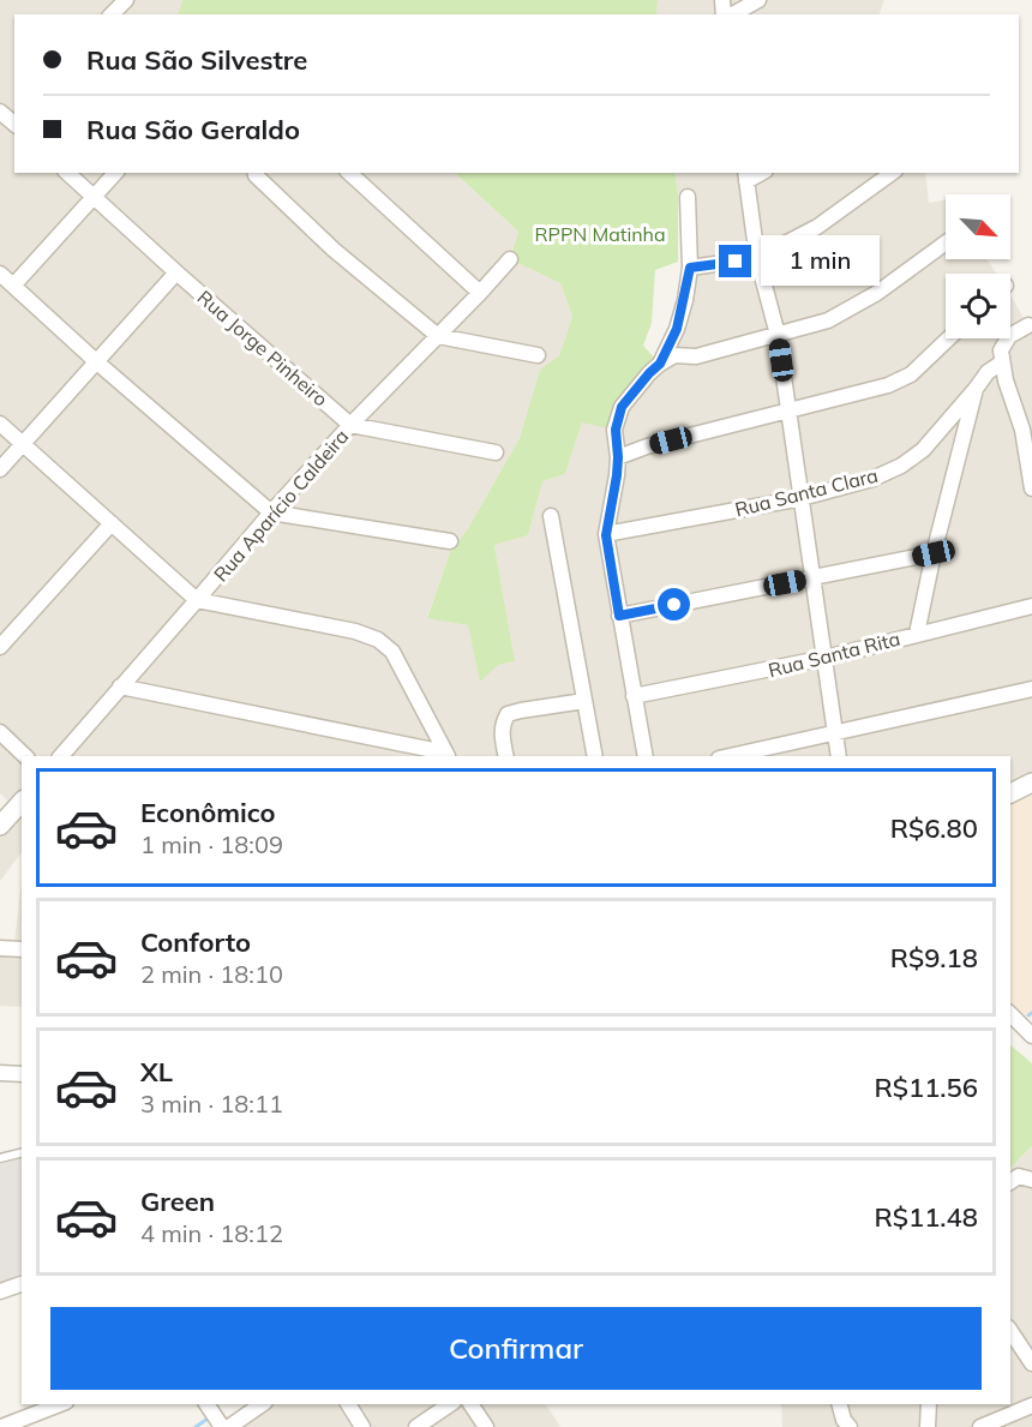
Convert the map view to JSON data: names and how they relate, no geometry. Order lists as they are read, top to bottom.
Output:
{
  "streets": {
    "street": [
      "Rua Jorge Pinheiro",
      "Rua Santa Clara",
      "Rua Aparício Caldeira",
      "Rua Santa Rita"
    ]
  },
  "crossings": [
    ["Rua Jorge Pinheiro", "Rua Aparício Caldeira"]
  ],
  "parks": ["RPPN Matinha"],
  "north": "bottom right",
  "page": {
    "banner": ["Rua São Silvestre", "Rua São Geraldo"],
    "bubble": "1 min",
    "list": [
      {
        "name": "Econômico",
        "note": "1 min · 18:09",
        "value": "R$6.80"
      },
      {
        "name": "Conforto",
        "note": "2 min · 18:10",
        "value": "R$9.18"
      },
      {
        "name": "XL",
        "note": "3 min · 18:11",
        "value": "R$11.56"
      },
      {
        "name": "Green",
        "note": "4 min · 18:12",
        "value": "R$11.48"
      }
    ],
    "buttons": "Confirmar"
  }
}
